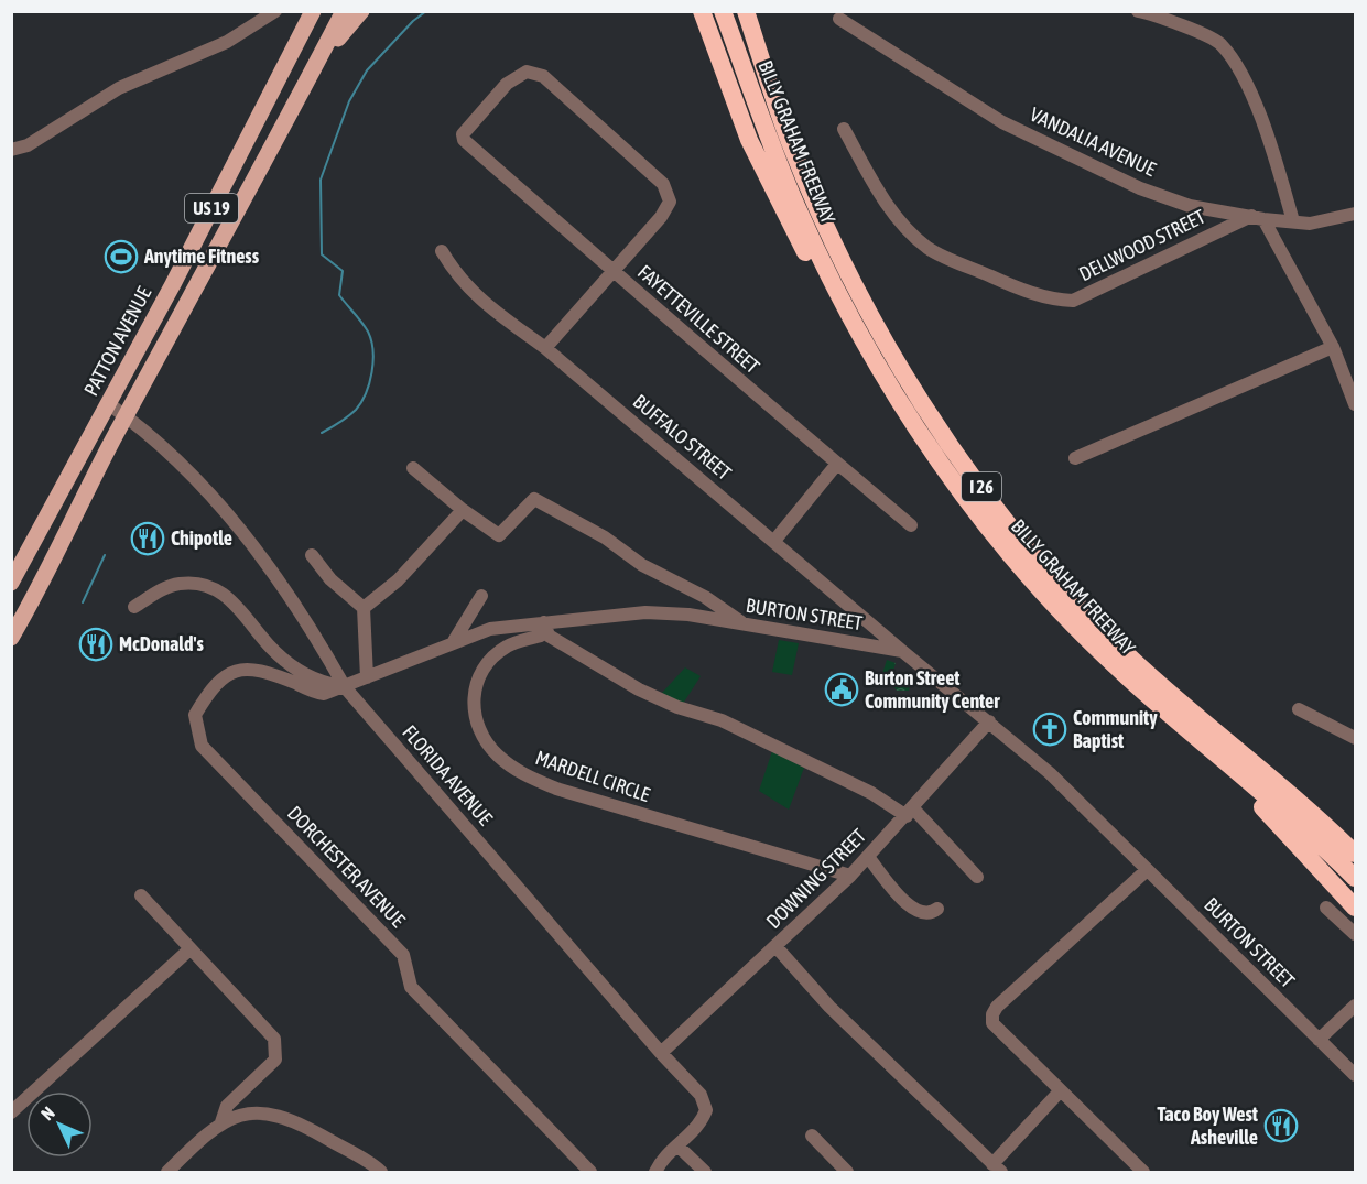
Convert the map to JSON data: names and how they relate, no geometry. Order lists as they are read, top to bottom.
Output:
{
  "streets": {
    "highway": ["BILLY GRAHAM FREEWAY", "I 26"],
    "main road": ["US 19", "PATTON AVENUE"],
    "street": [
      "VANDALIA AVENUE",
      "DELLWOOD STREET",
      "FAYETTEVILLE STREET",
      "BUFFALO STREET",
      "BURTON STREET",
      "FLORIDA AVENUE",
      "MARDELL CIRCLE",
      "DORCHESTER AVENUE",
      "DOWNING STREET"
    ]
  },
  "crossings": [
    ["VANDALIA AVENUE", "DELLWOOD STREET"],
    ["US 19", "FLORIDA AVENUE"],
    ["PATTON AVENUE", "FLORIDA AVENUE"],
    ["BUFFALO STREET", "BURTON STREET"],
    ["BURTON STREET", "FLORIDA AVENUE"],
    ["BURTON STREET", "MARDELL CIRCLE"],
    ["BURTON STREET", "DORCHESTER AVENUE"],
    ["BURTON STREET", "DOWNING STREET"],
    ["FLORIDA AVENUE", "DORCHESTER AVENUE"],
    ["FLORIDA AVENUE", "DOWNING STREET"],
    ["MARDELL CIRCLE", "DOWNING STREET"]
  ],
  "places": {
    "sports": ["Anytime Fitness"],
    "restaurant": ["Chipotle", "McDonald's", "Taco Boy West Asheville"],
    "public building": ["Burton Street Community Center"],
    "church": ["Community Baptist"]
  },
  "north": "top left"
}
